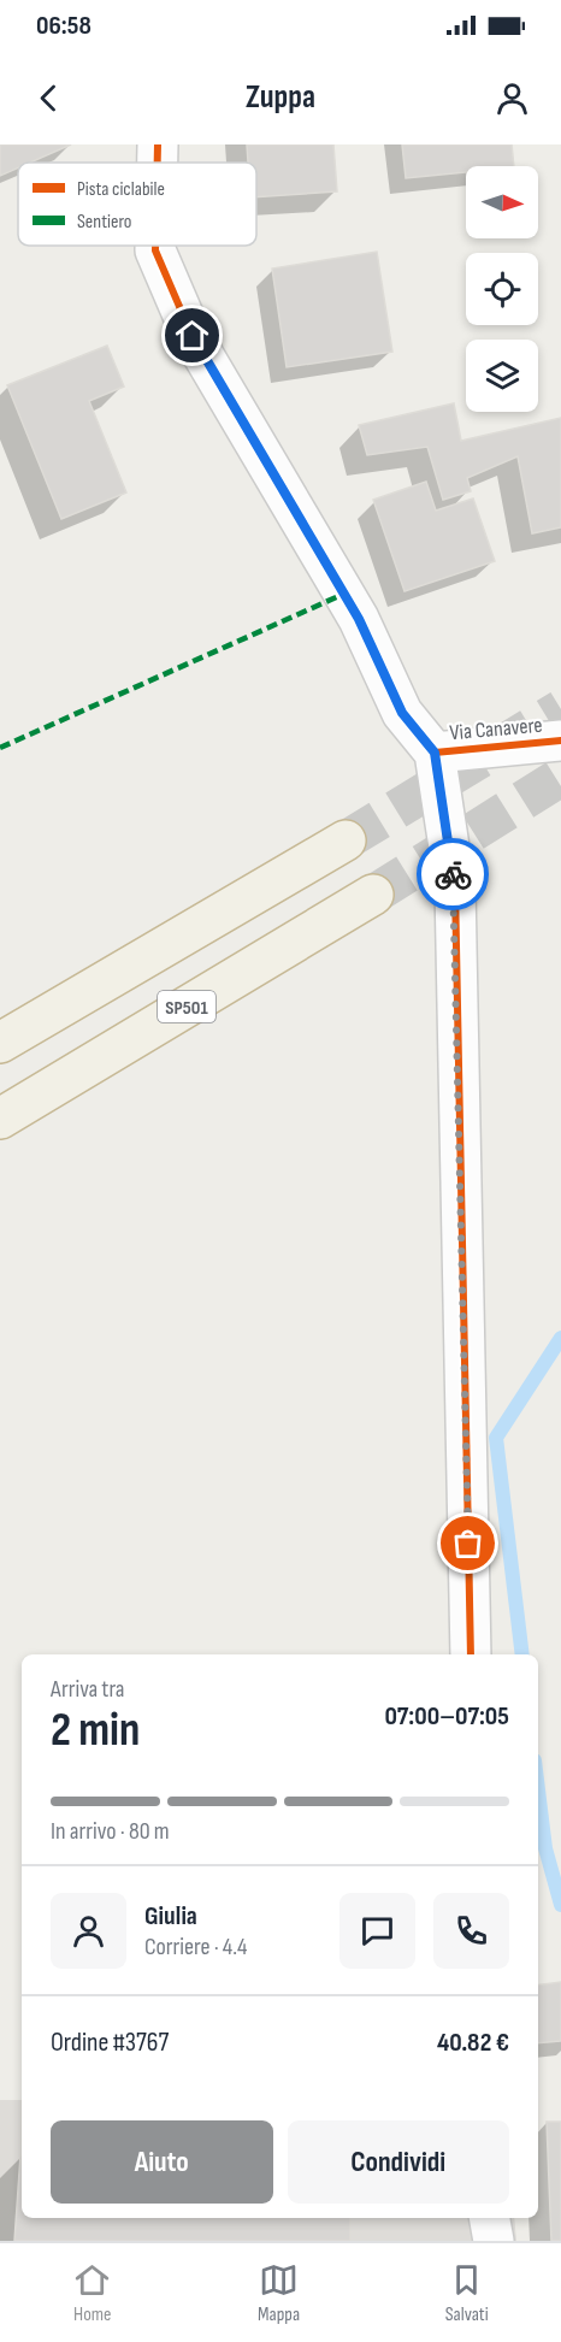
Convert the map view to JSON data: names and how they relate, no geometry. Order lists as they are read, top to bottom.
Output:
{
  "streets": {
    "highway": ["SP501"],
    "street": ["Via Canavere"]
  },
  "legend": ["Pista ciclabile", "Sentiero"],
  "north": "right",
  "page": {
    "status": "06:58",
    "header": "Zuppa",
    "heading": ["2 min", "Arriva tra", "07:00–07:05"],
    "panel": [
      "Giulia",
      "Corriere · 4.4",
      "Ordine #3767",
      "40.82 €"
    ],
    "bar": "In arrivo · 80 m",
    "buttons": ["Aiuto", "Condividi"],
    "tabs": ["Home", "Mappa", "Salvati"]
  }
}
